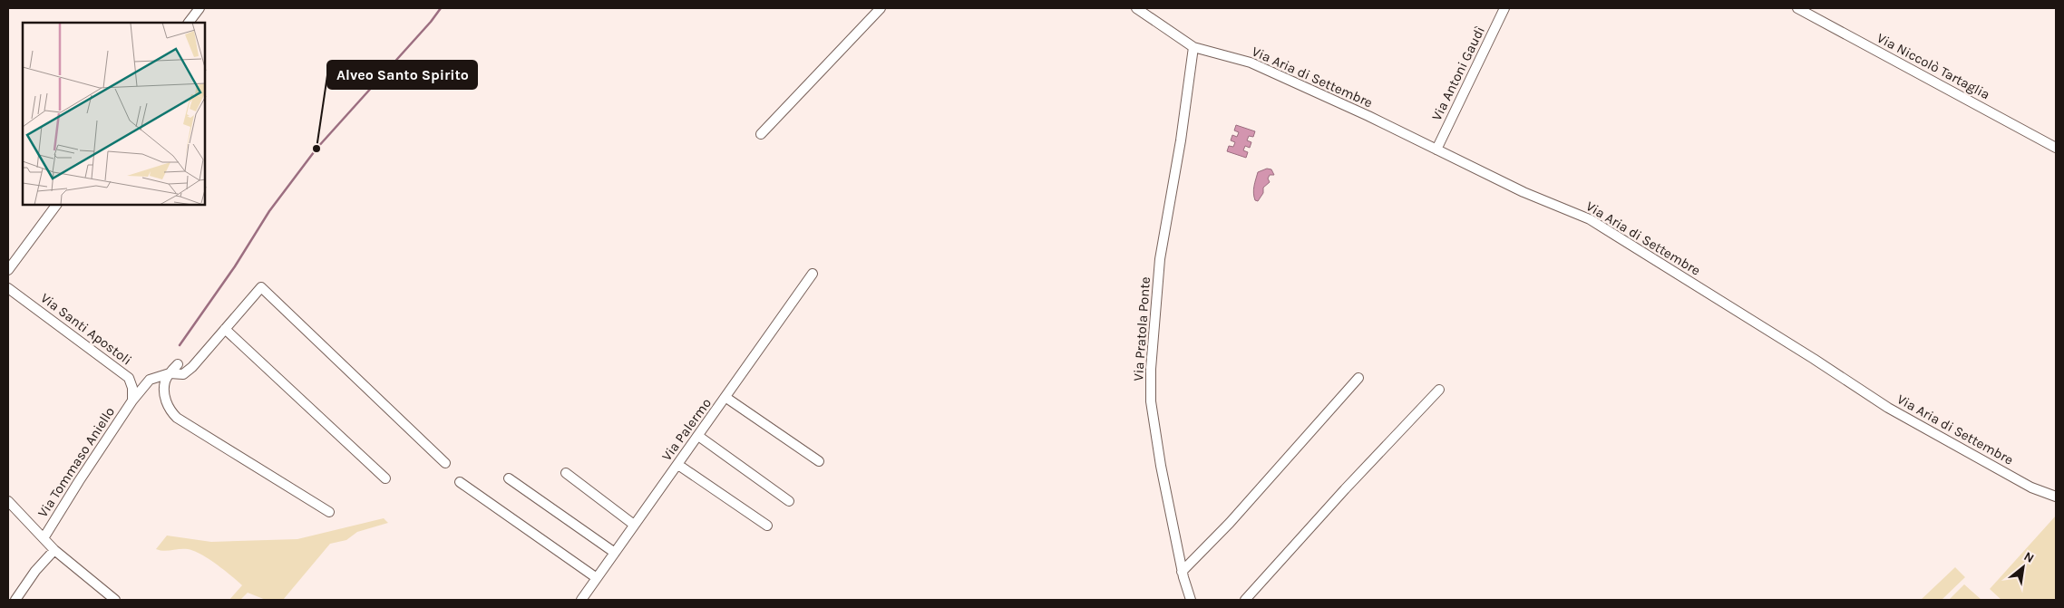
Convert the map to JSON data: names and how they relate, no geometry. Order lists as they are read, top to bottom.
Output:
{
  "streets": {
    "street": [
      "Via Niccolò Tartaglia",
      "Via Antoni Gaudì",
      "Via Aria di Settembre",
      "Via Santi Apostoli",
      "Via Pratola Ponte",
      "Via Palermo",
      "Via Tommaso Aniello"
    ]
  },
  "crossings": [
    ["Via Antoni Gaudì", "Via Aria di Settembre"],
    ["Via Aria di Settembre", "Via Pratola Ponte"],
    ["Via Santi Apostoli", "Via Tommaso Aniello"]
  ],
  "places": ["Alveo Santo Spirito"],
  "north": "top right"
}
